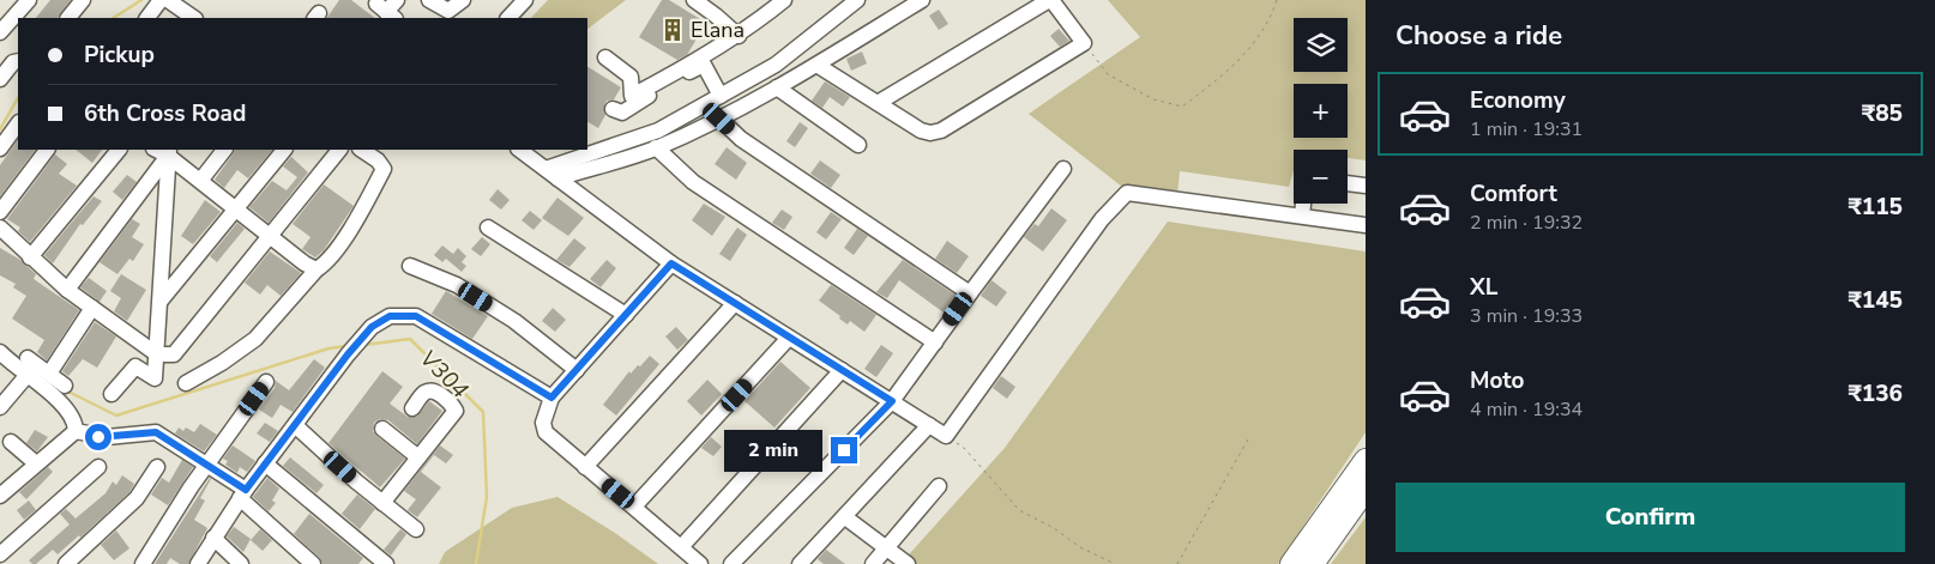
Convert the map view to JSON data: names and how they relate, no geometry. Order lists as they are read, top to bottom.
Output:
{
  "water": ["V304"],
  "places": {
    "building": ["Elana"]
  },
  "page": {
    "heading": "Choose a ride",
    "map_buttons": ["+", "−"],
    "banner": ["Pickup", "6th Cross Road"],
    "list": [
      {
        "name": "Economy",
        "note": "1 min · 19:31",
        "value": "₹85"
      },
      {
        "name": "Comfort",
        "note": "2 min · 19:32",
        "value": "₹115"
      },
      {
        "name": "XL",
        "note": "3 min · 19:33",
        "value": "₹145"
      },
      {
        "name": "Moto",
        "note": "4 min · 19:34",
        "value": "₹136"
      }
    ],
    "bubble": "2 min",
    "buttons": "Confirm"
  }
}
